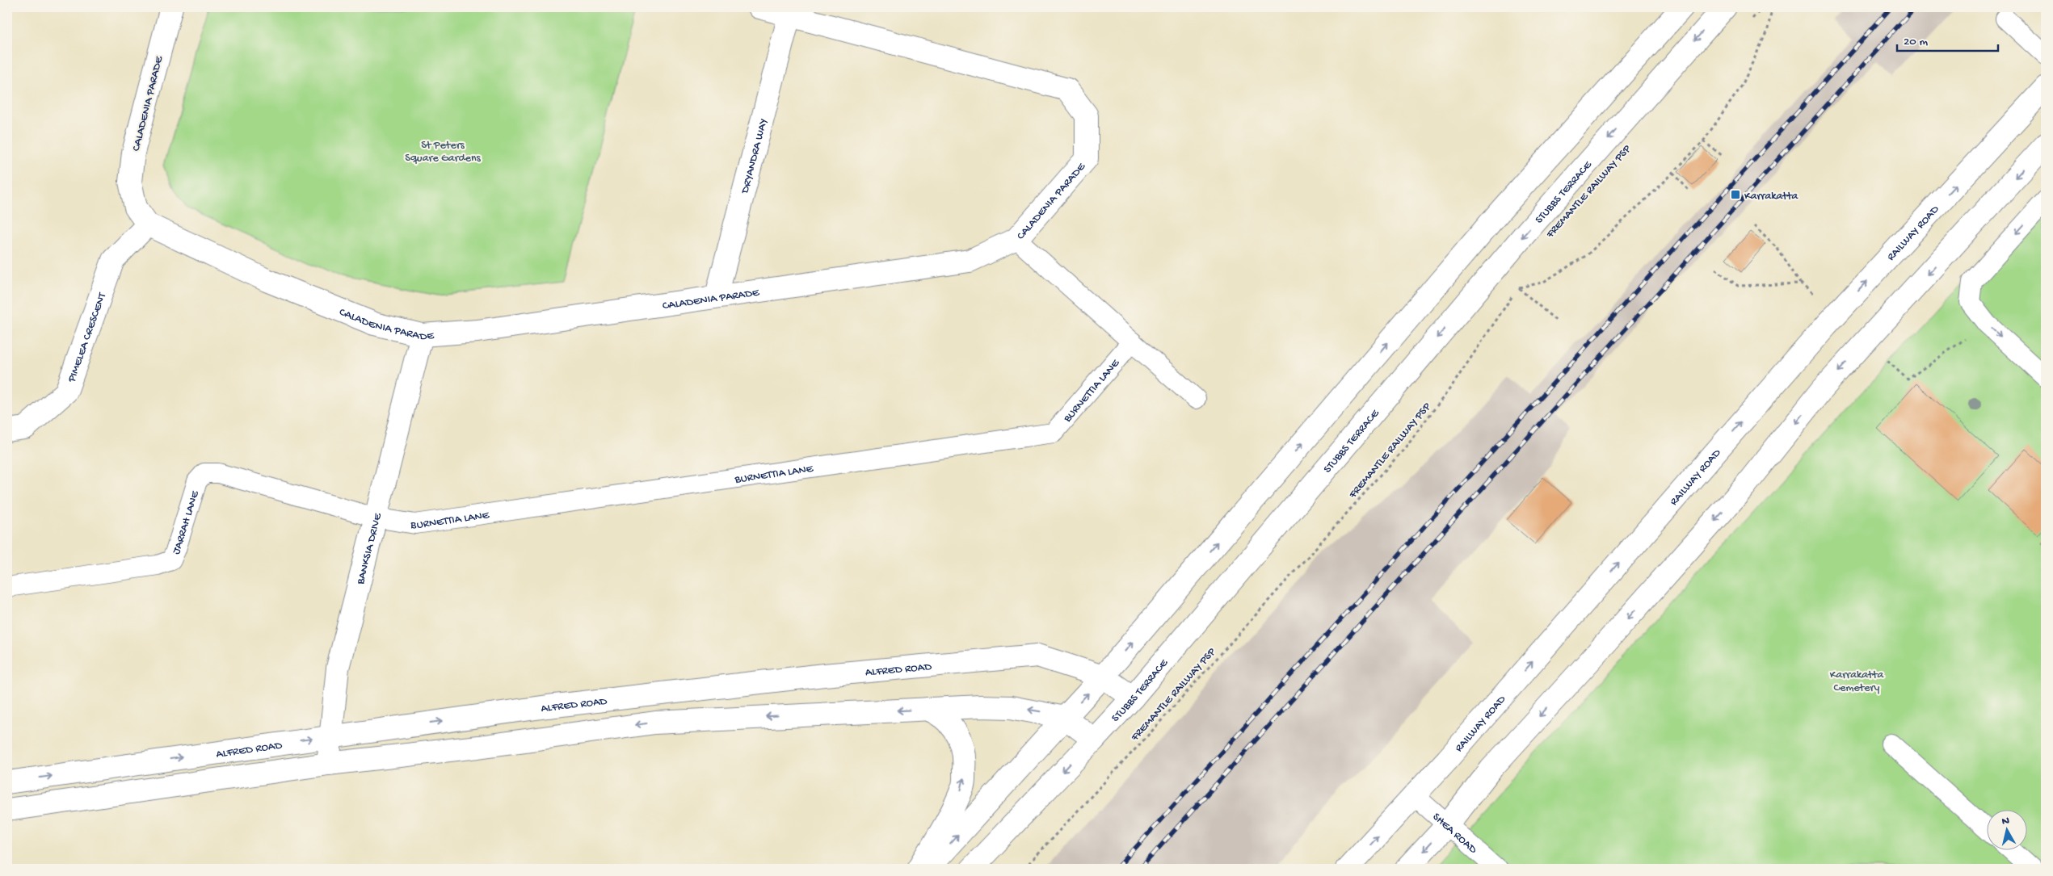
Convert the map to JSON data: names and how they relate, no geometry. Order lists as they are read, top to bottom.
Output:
{
  "streets": {
    "main road": [
      "CALADENIA PARADE",
      "DRYANDRA WAY",
      "STUBBS TERRACE",
      "RAILWAY ROAD",
      "PIMELEA CRESCENT",
      "BANKSIA DRIVE",
      "ALFRED ROAD"
    ],
    "lane": ["BURNETTIA LANE", "JARRAH LANE", "SHEA ROAD"],
    "path": ["FREMANTLE RAILWAY PSP"]
  },
  "crossings": [
    ["CALADENIA PARADE", "DRYANDRA WAY"],
    ["CALADENIA PARADE", "PIMELEA CRESCENT"],
    ["CALADENIA PARADE", "BANKSIA DRIVE"],
    ["STUBBS TERRACE", "ALFRED ROAD"],
    ["RAILWAY ROAD", "SHEA ROAD"],
    ["BURNETTIA LANE", "JARRAH LANE"],
    ["BURNETTIA LANE", "BANKSIA DRIVE"],
    ["JARRAH LANE", "BANKSIA DRIVE"],
    ["BANKSIA DRIVE", "ALFRED ROAD"]
  ],
  "parks": ["St Peters Square Gardens", "Karrakatta Cemetery"],
  "places": {
    "transit": ["Karrakatta"]
  },
  "scale_bar": "20 m",
  "north": "top"
}
